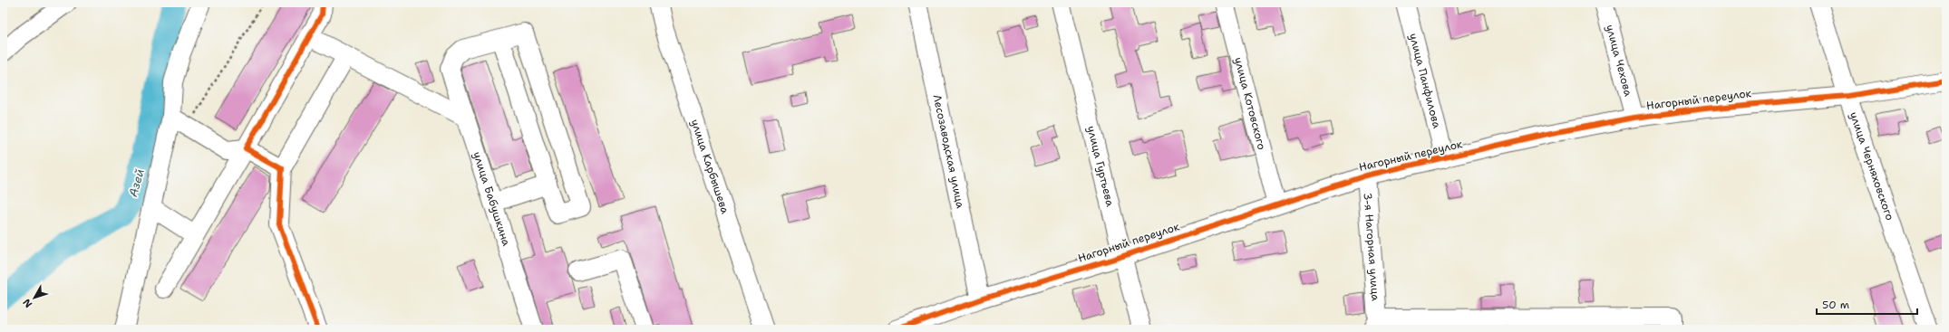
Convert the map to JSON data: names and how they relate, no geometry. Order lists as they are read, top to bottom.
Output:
{
  "streets": {
    "street": [
      "улица Чехова",
      "улица Панфилова",
      "Нагорный переулок",
      "улица Котовского",
      "Лесозаводская улица",
      "улица Карбышева",
      "улица Гуртьева",
      "улица Черняховского",
      "улица Бабушкина",
      "3-я Нагорная улица"
    ]
  },
  "crossings": [
    ["улица Чехова", "Нагорный переулок"],
    ["улица Панфилова", "Нагорный переулок"],
    ["Нагорный переулок", "улица Котовского"],
    ["Нагорный переулок", "Лесозаводская улица"],
    ["Нагорный переулок", "улица Гуртьева"],
    ["Нагорный переулок", "улица Черняховского"],
    ["Нагорный переулок", "3-я Нагорная улица"]
  ],
  "water": ["Азей"],
  "scale_bar": "50 m",
  "north": "bottom left"
}
